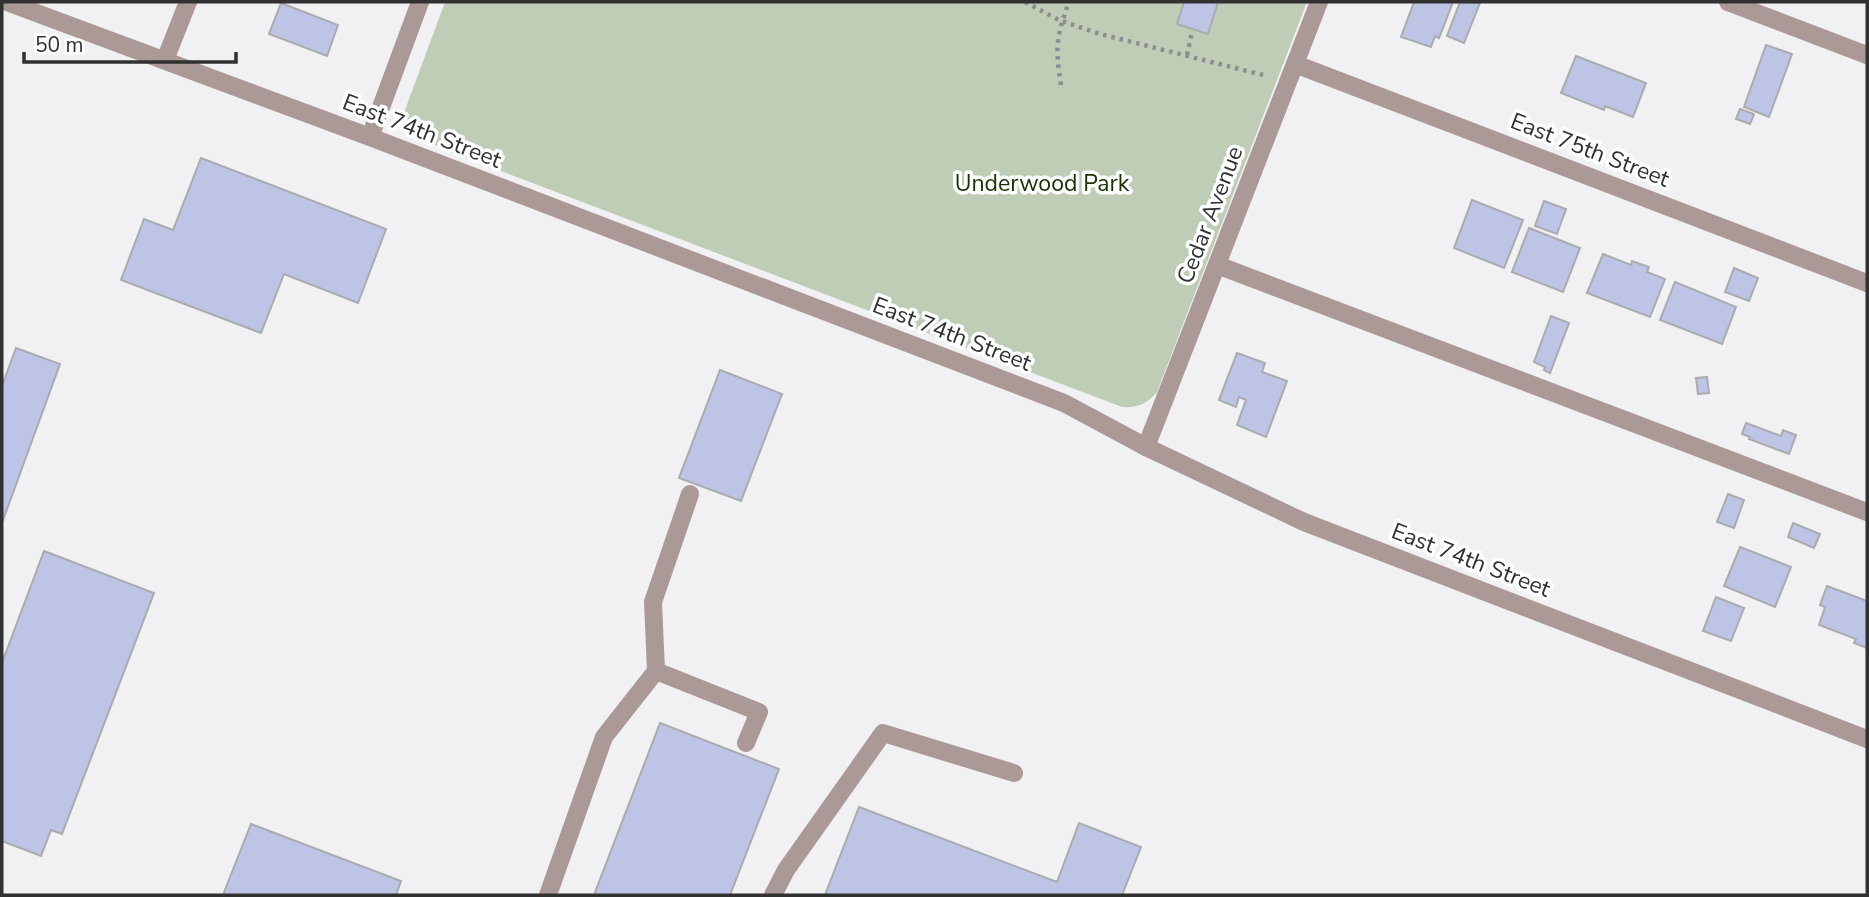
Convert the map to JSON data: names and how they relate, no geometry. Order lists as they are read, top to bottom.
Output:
{
  "streets": {
    "street": ["East 74th Street", "East 75th Street", "Cedar Avenue"]
  },
  "crossings": [
    ["East 74th Street", "Cedar Avenue"],
    ["East 75th Street", "Cedar Avenue"]
  ],
  "parks": ["Underwood Park"],
  "scale_bar": "50 m"
}
